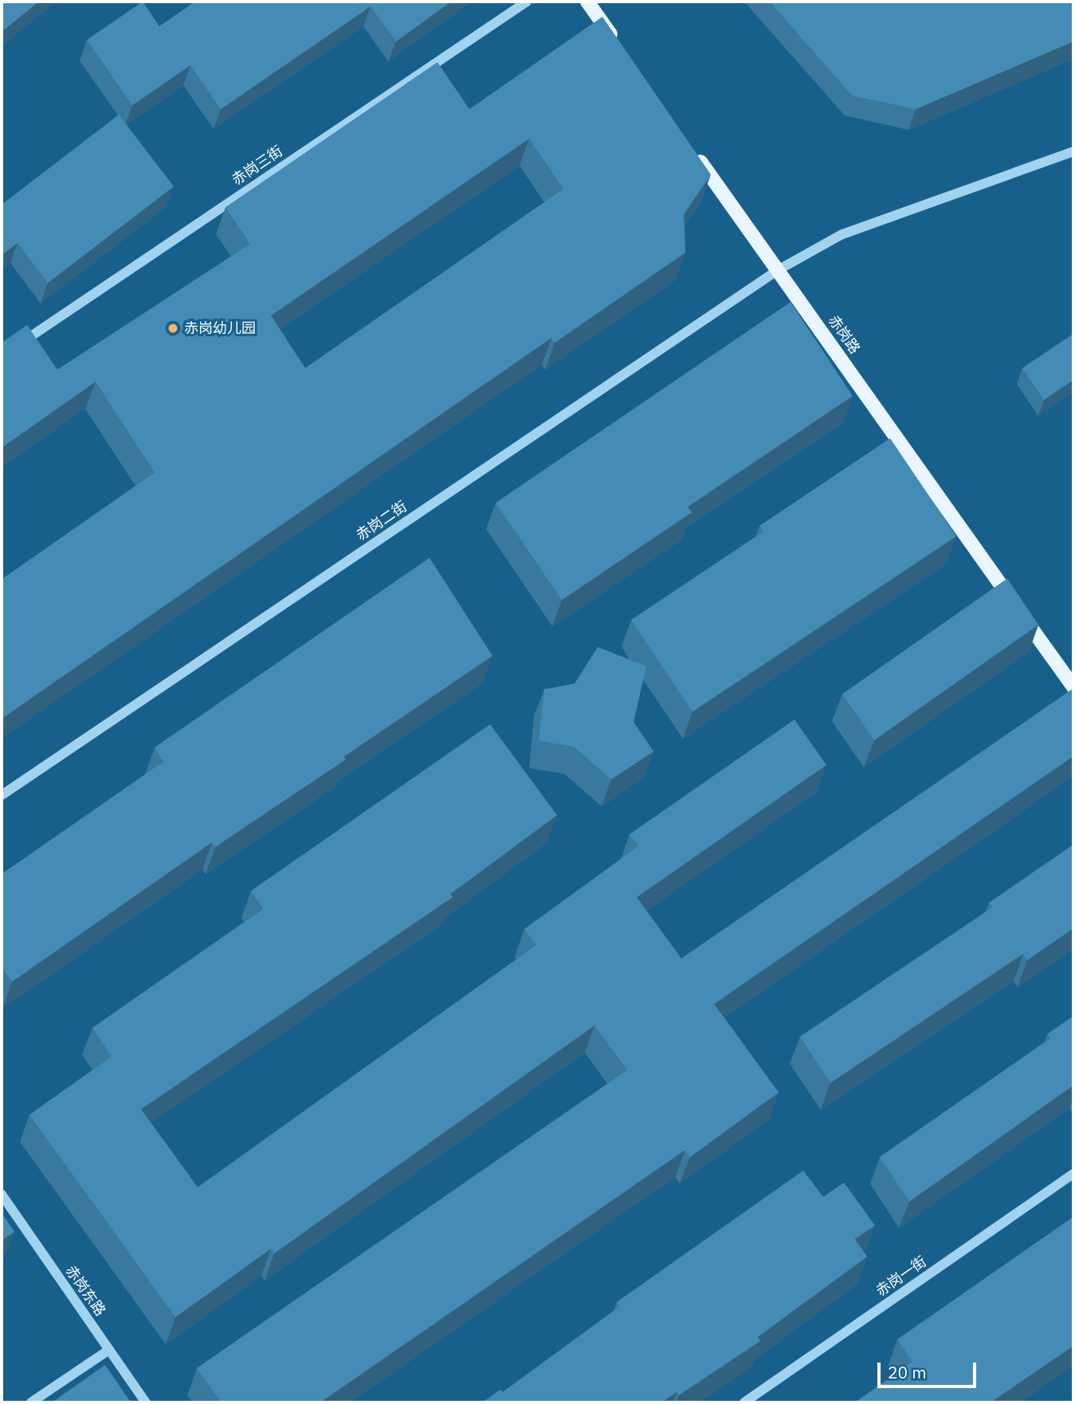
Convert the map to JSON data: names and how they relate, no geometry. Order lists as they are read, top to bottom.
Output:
{
  "streets": {
    "main road": ["赤岗路"],
    "street": [
      "赤岗三街",
      "赤岗二街",
      "赤岗一街",
      "赤岗东路"
    ]
  },
  "crossings": [
    ["赤岗路", "赤岗二街"]
  ],
  "places": ["赤岗幼儿园"],
  "scale_bar": "20 m"
}
